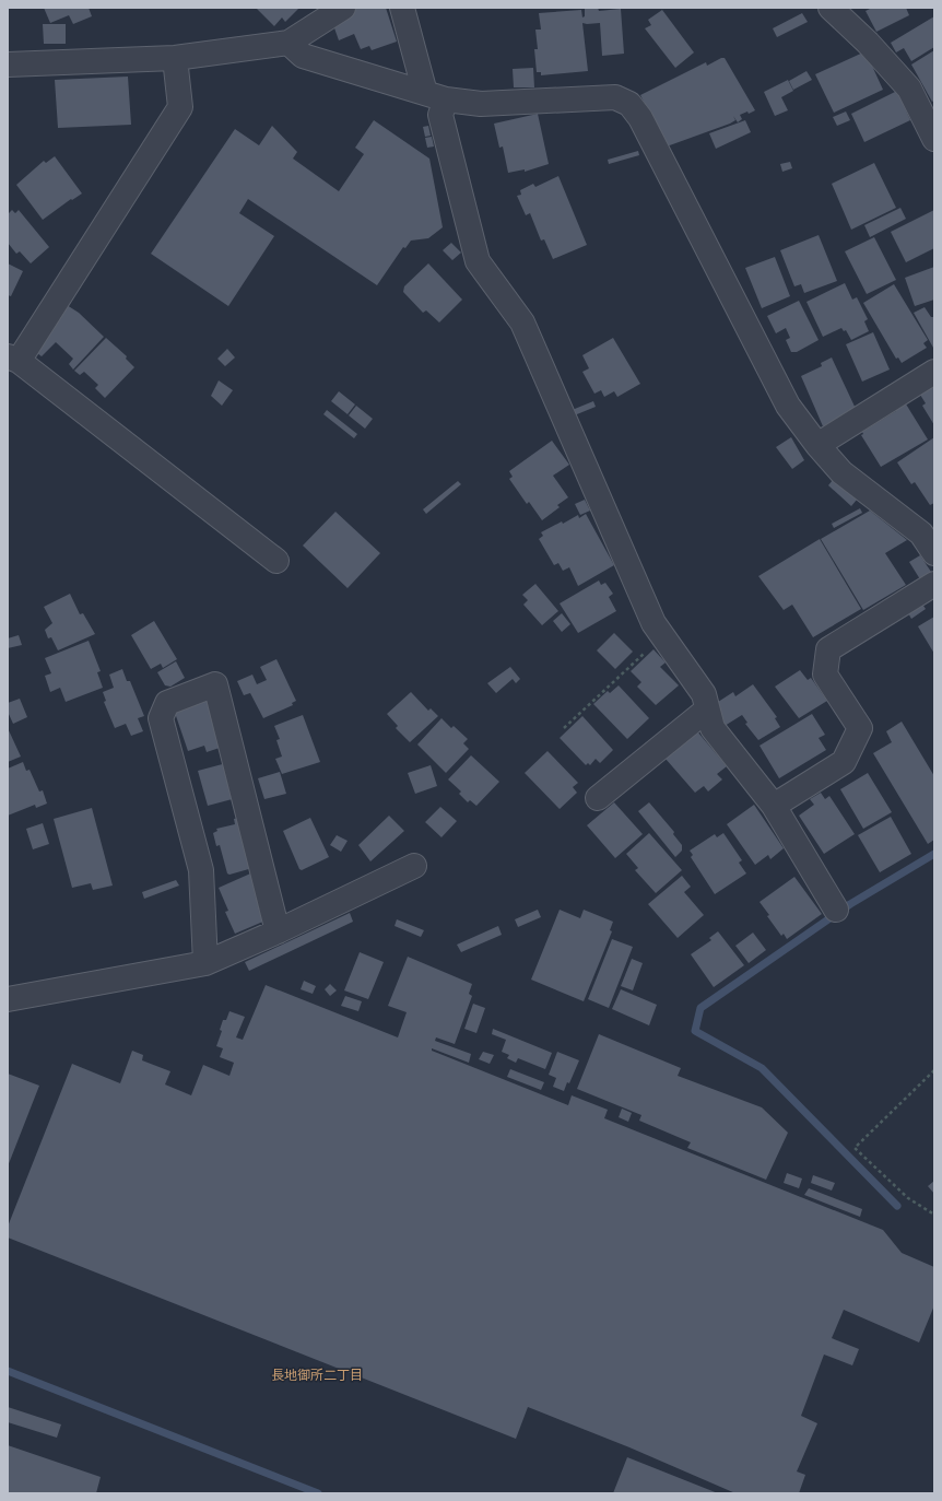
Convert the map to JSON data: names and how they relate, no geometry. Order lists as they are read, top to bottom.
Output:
{
  "districts": ["長地御所二丁目"]
}
